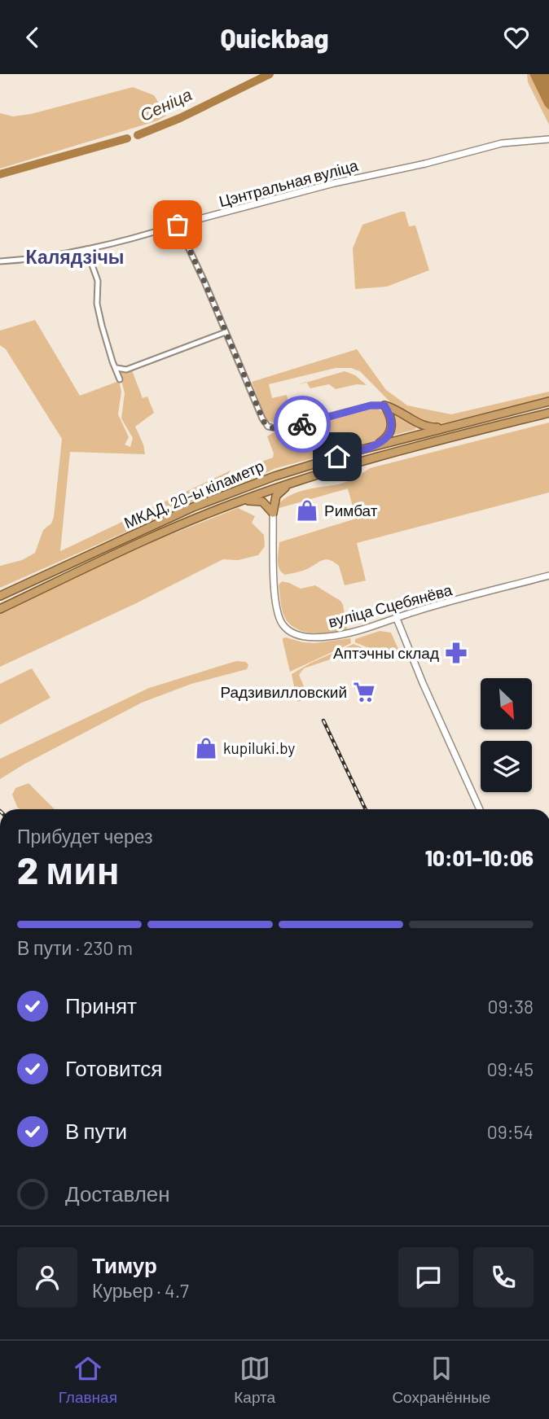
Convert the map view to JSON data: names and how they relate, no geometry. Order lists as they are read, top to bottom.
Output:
{
  "streets": {
    "highway": ["МКАД, 20-ы кіламетр"],
    "street": ["Цэнтральная вуліца", "вуліца Сцебянёва"]
  },
  "districts": ["Калядзічы"],
  "water": ["Сеніца"],
  "places": {
    "shop": ["Римбат", "kupiluki.by"],
    "pharmacy": ["Аптэчны склад"],
    "supermarket": ["Радзивилловский"]
  },
  "north": "bottom right",
  "page": {
    "header": "Quickbag",
    "heading": ["2 мин", "Прибудет через", "10:01–10:06"],
    "panel": ["Тимур", "Курьер · 4.7"],
    "bar": "В пути · 230 m",
    "list": [
      ["Принят", "09:38"],
      ["Готовится", "09:45"],
      ["В пути", "09:54"],
      "Доставлен"
    ],
    "tabs": ["Главная", "Карта", "Сохранённые"]
  }
}
